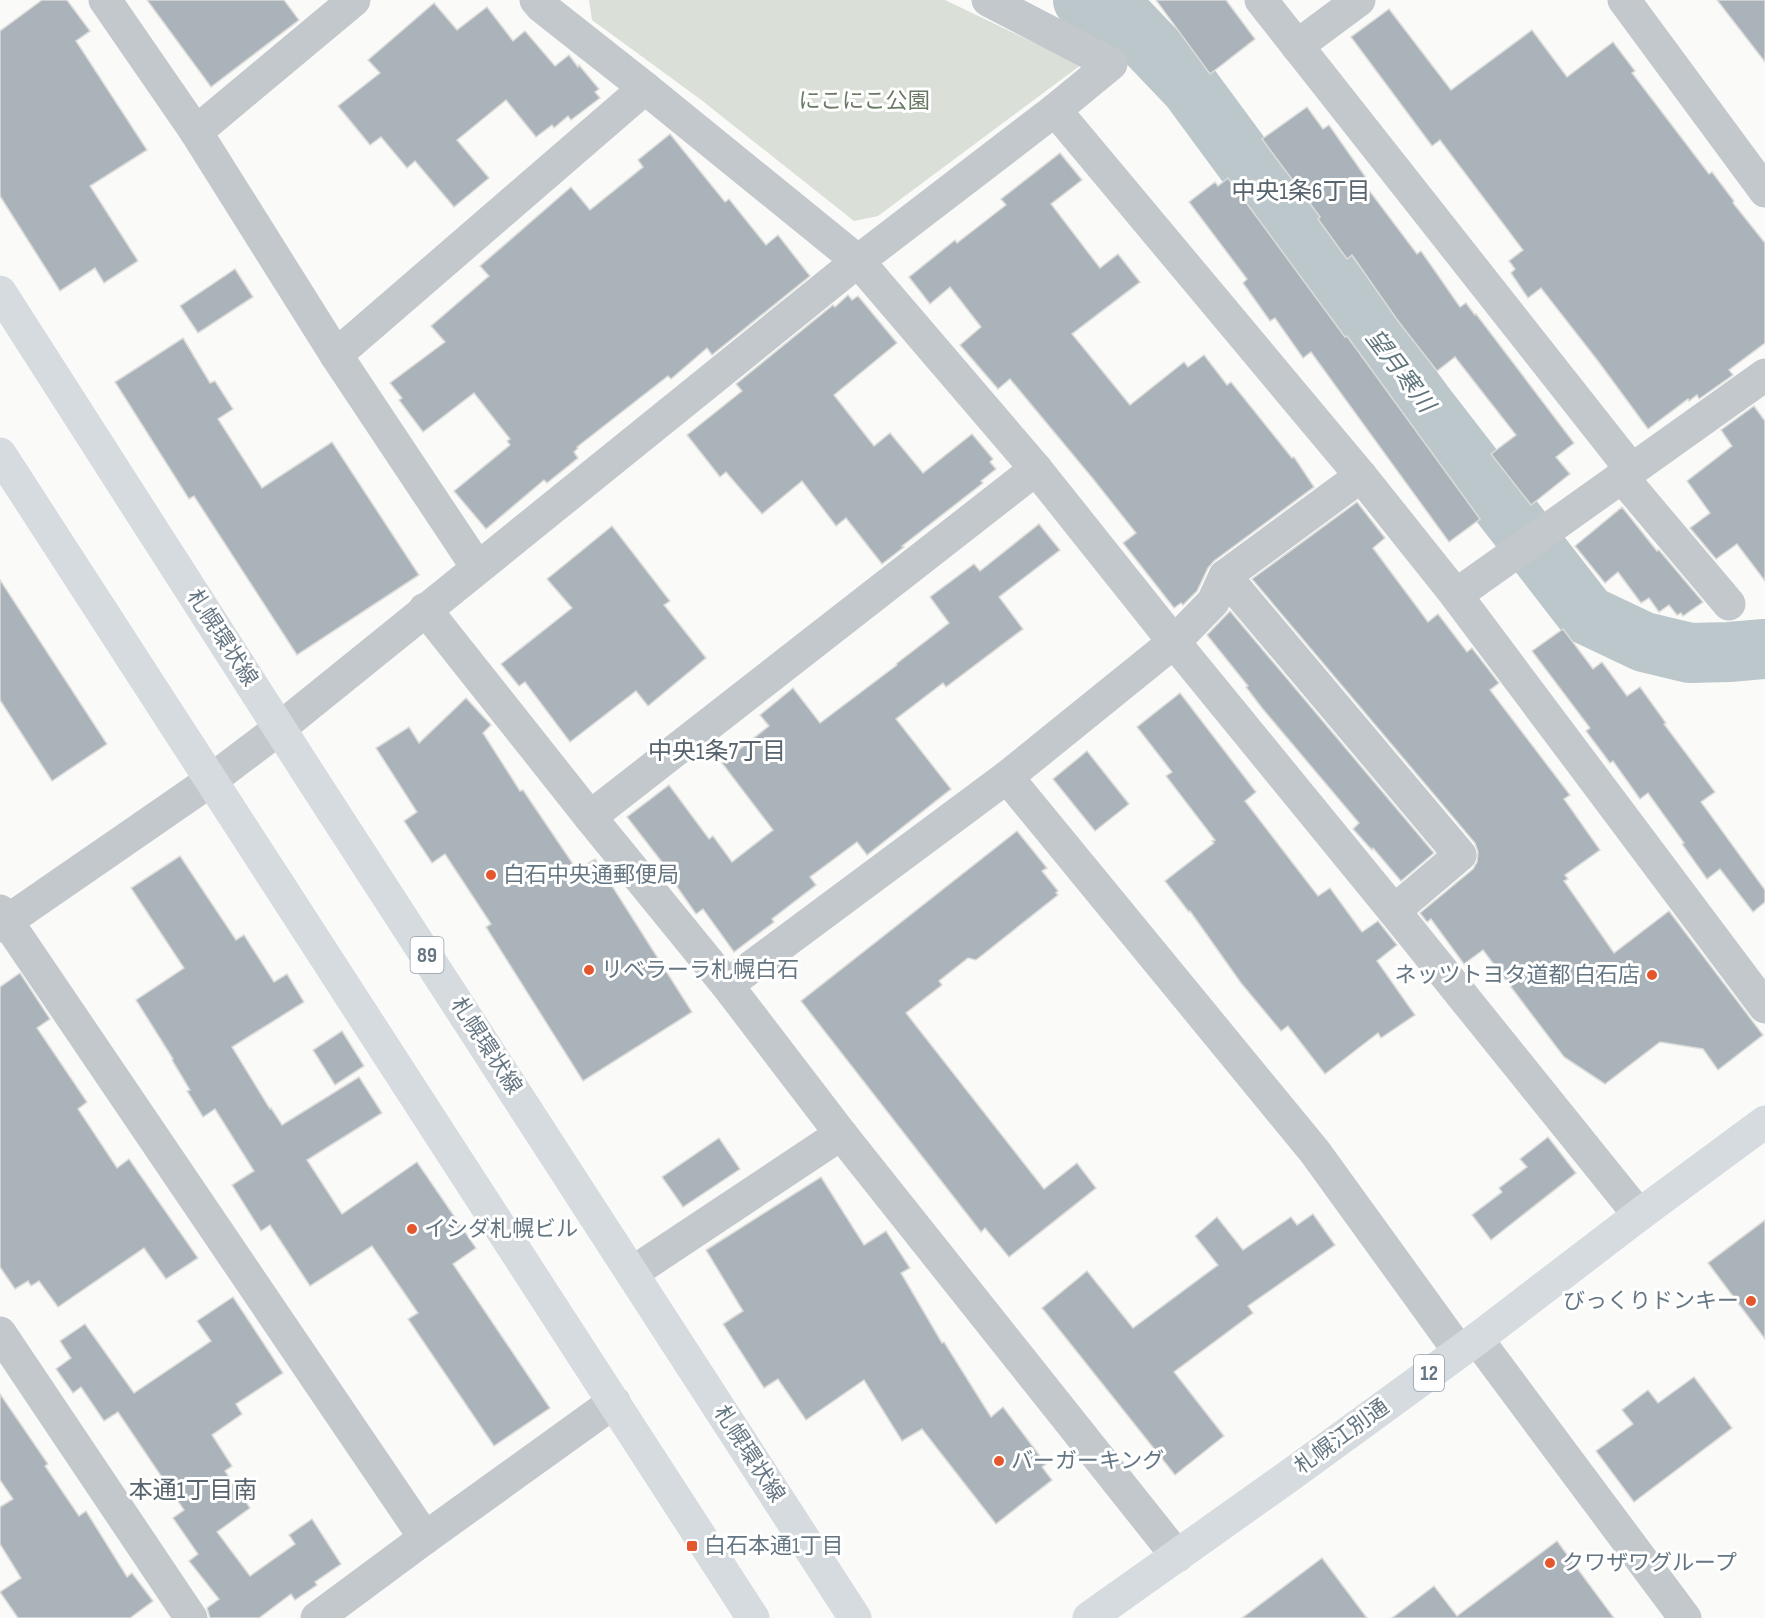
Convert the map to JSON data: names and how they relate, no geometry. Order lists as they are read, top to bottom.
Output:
{
  "streets": {
    "main road": [
      "札幌環状線",
      "89",
      "12",
      "札幌江別通"
    ]
  },
  "districts": ["中央1条6丁目", "中央1条7丁目", "本通1丁目南"],
  "water": ["望月寒川"],
  "parks": ["にこにこ公園"],
  "places": {
    "other": [
      "白石中央通郵便局",
      "リベラーラ札幌白石",
      "ネッツトヨタ道都 白石店",
      "イシダ札幌ビル",
      "びっくりドンキー",
      "バーガーキング",
      "クワザワグループ"
    ],
    "transit": ["白石本通1丁目"]
  }
}
